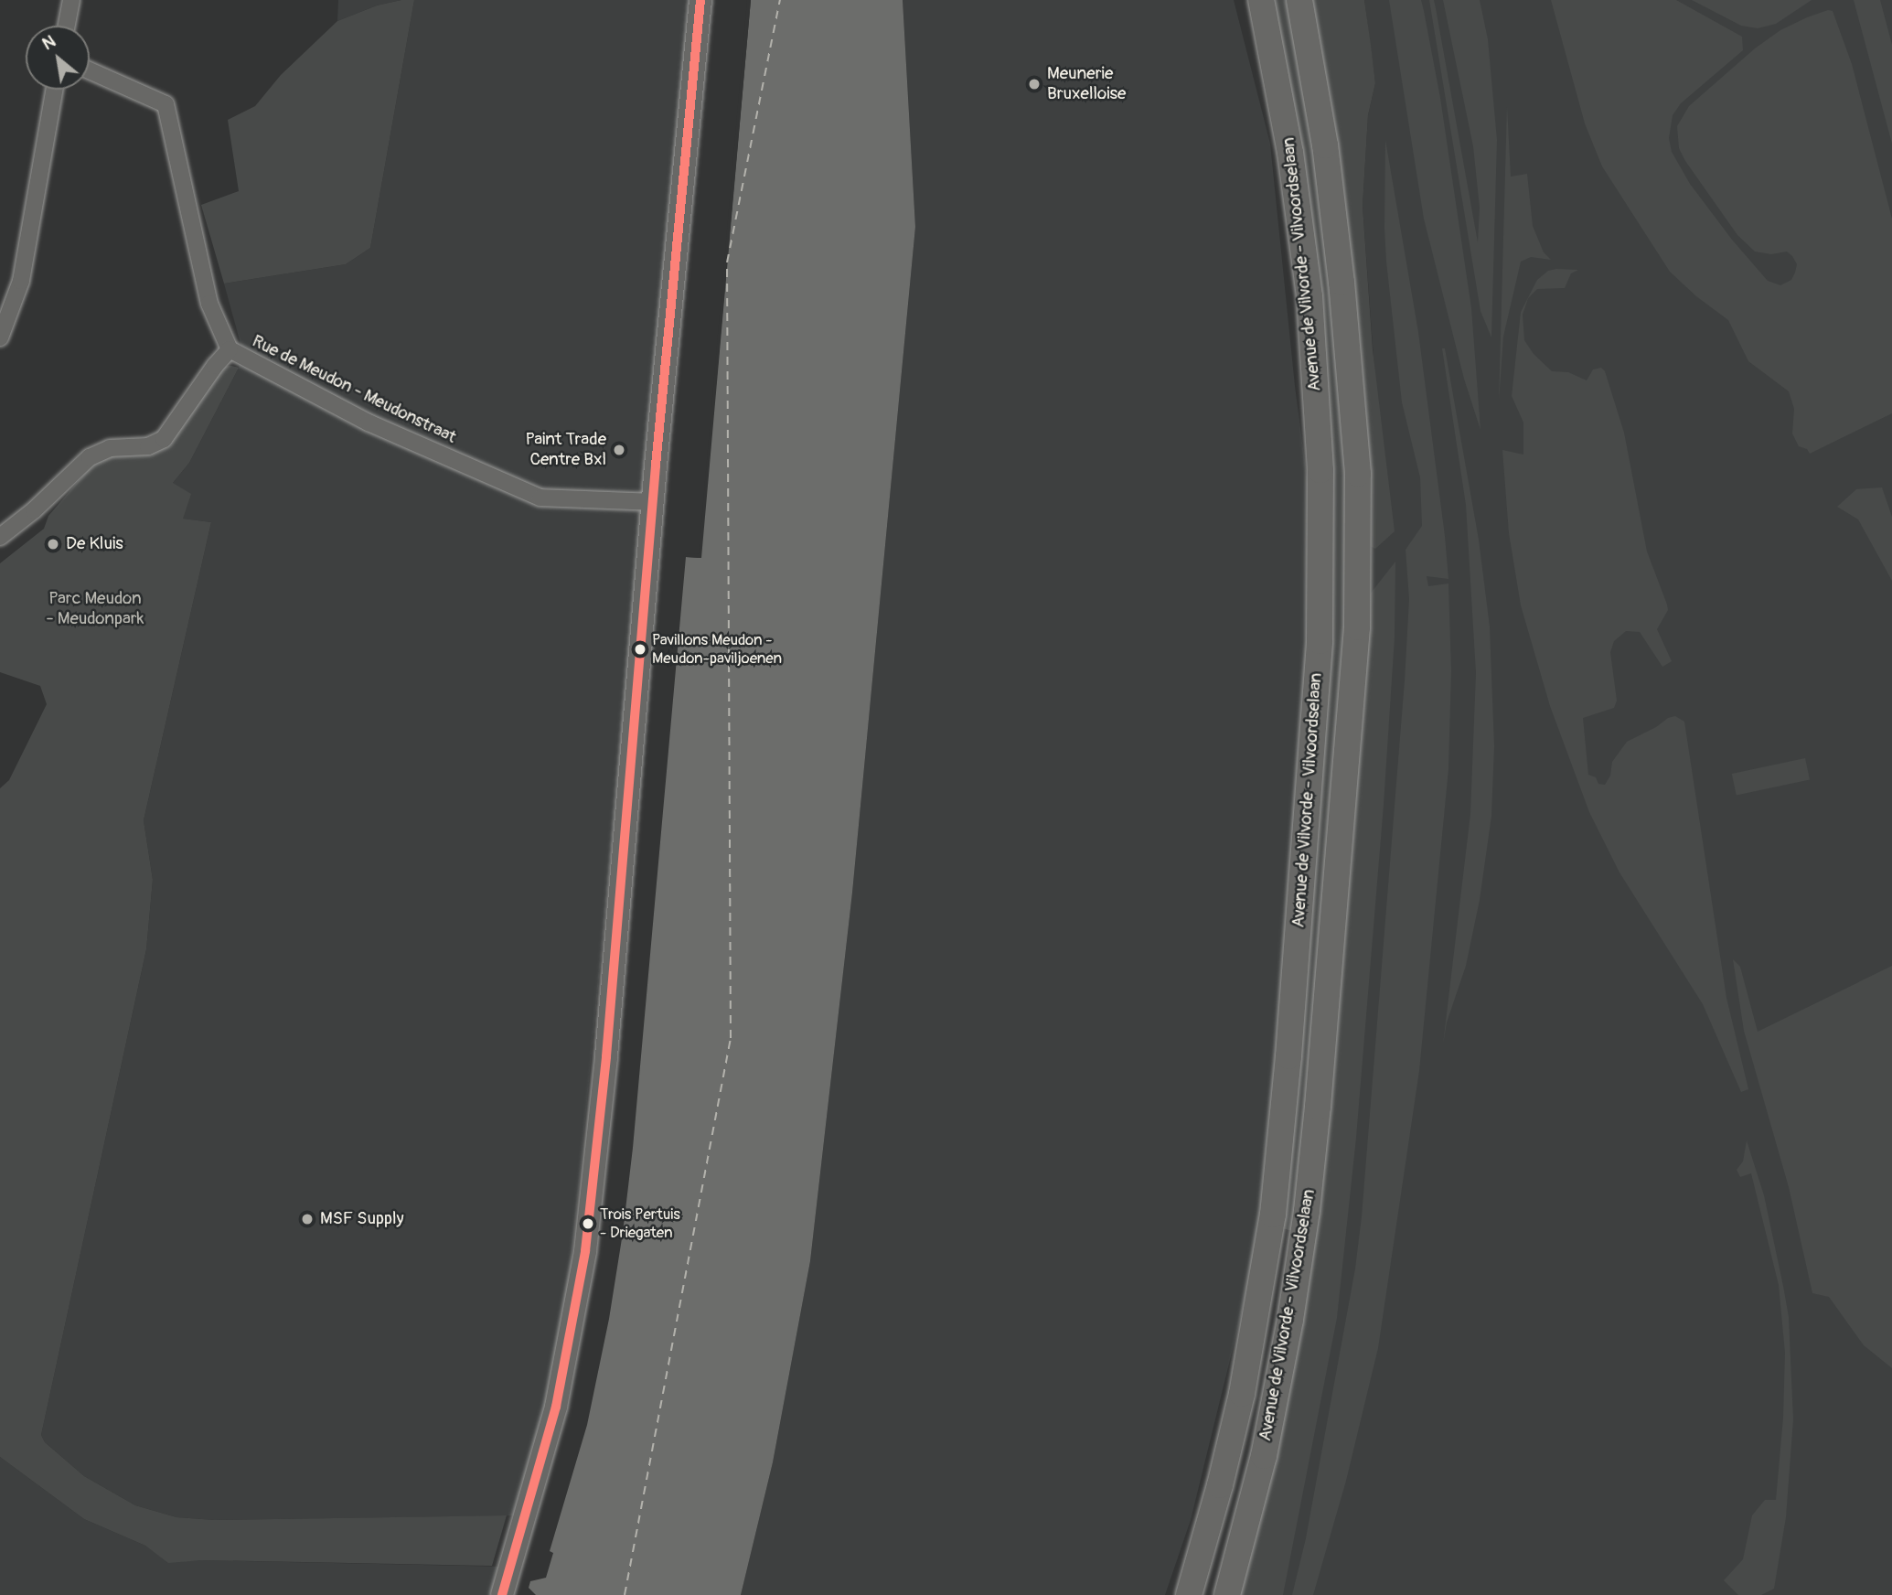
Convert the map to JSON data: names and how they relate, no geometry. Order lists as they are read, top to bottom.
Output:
{
  "streets": {
    "main road": ["Avenue de Vilvorde - Vilvoordselaan"],
    "street": ["Rue de Meudon - Meudonstraat"]
  },
  "parks": ["Parc Meudon - Meudonpark"],
  "places": [
    "Meunerie Bruxelloise",
    "Paint Trade Centre Bxl",
    "De Kluis",
    "Pavillons Meudon - Meudon-paviljoenen",
    "MSF Supply",
    "Trois Pertuis - Driegaten"
  ],
  "north": "top left"
}
